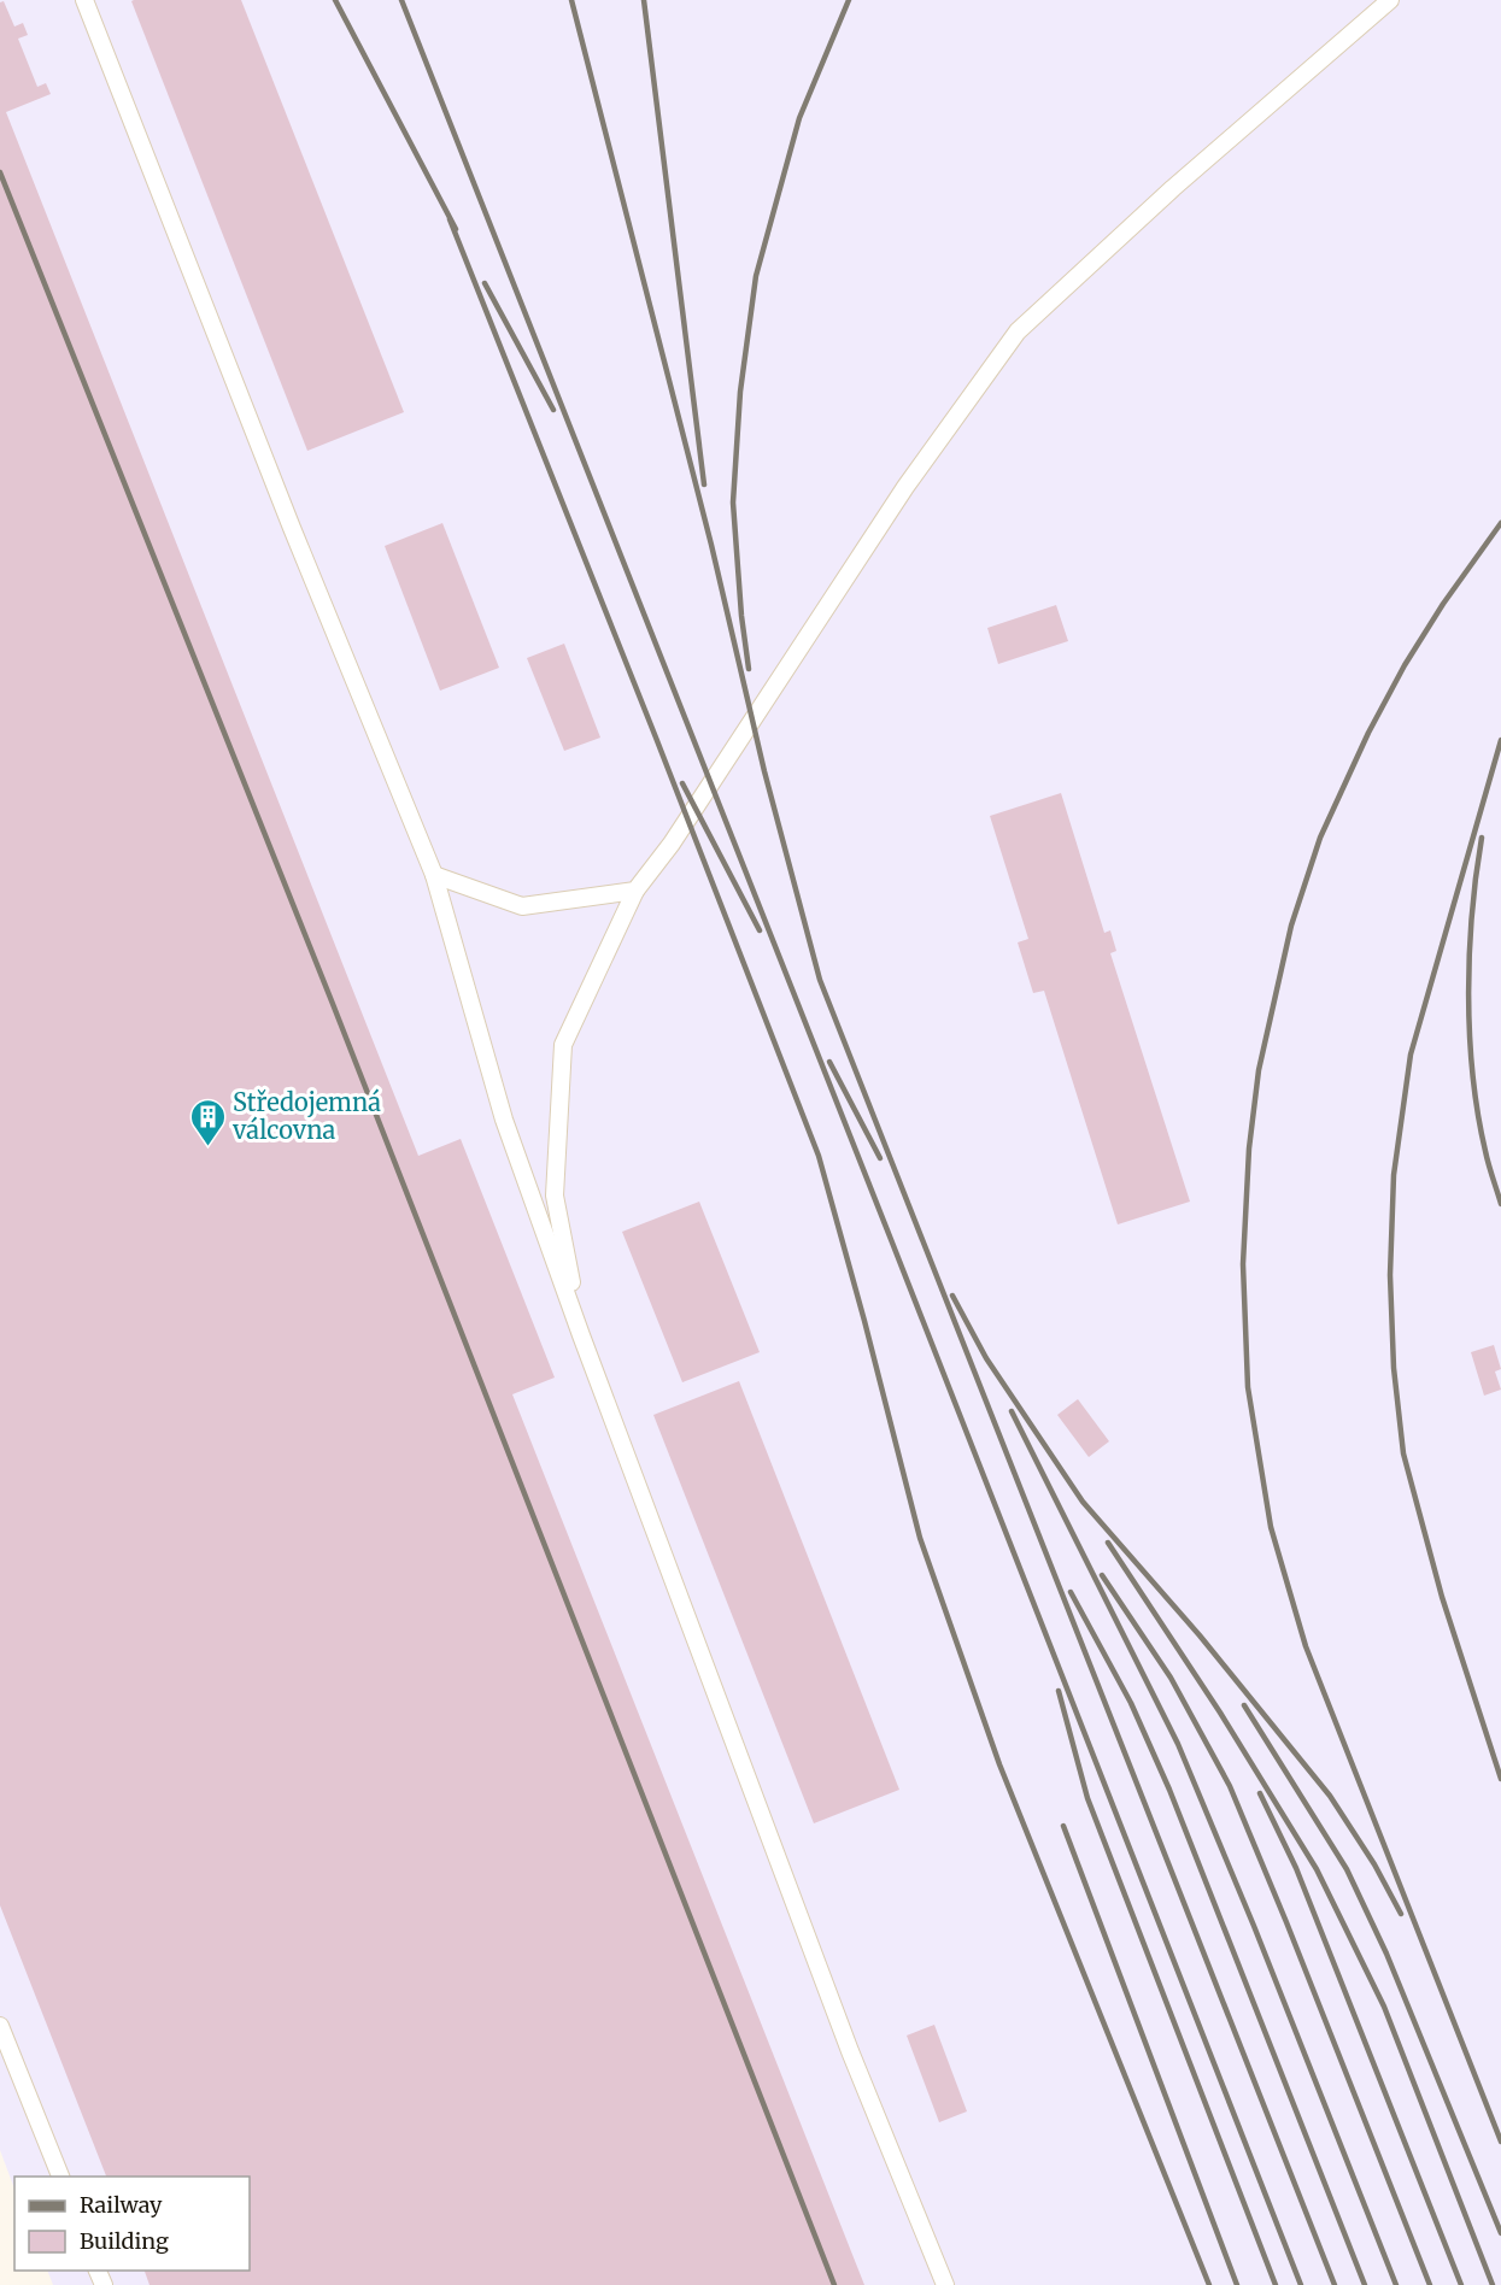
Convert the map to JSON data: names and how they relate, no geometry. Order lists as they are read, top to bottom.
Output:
{
  "places": {
    "building": ["Středojemná válcovna"]
  },
  "legend": ["Railway", "Building"]
}
